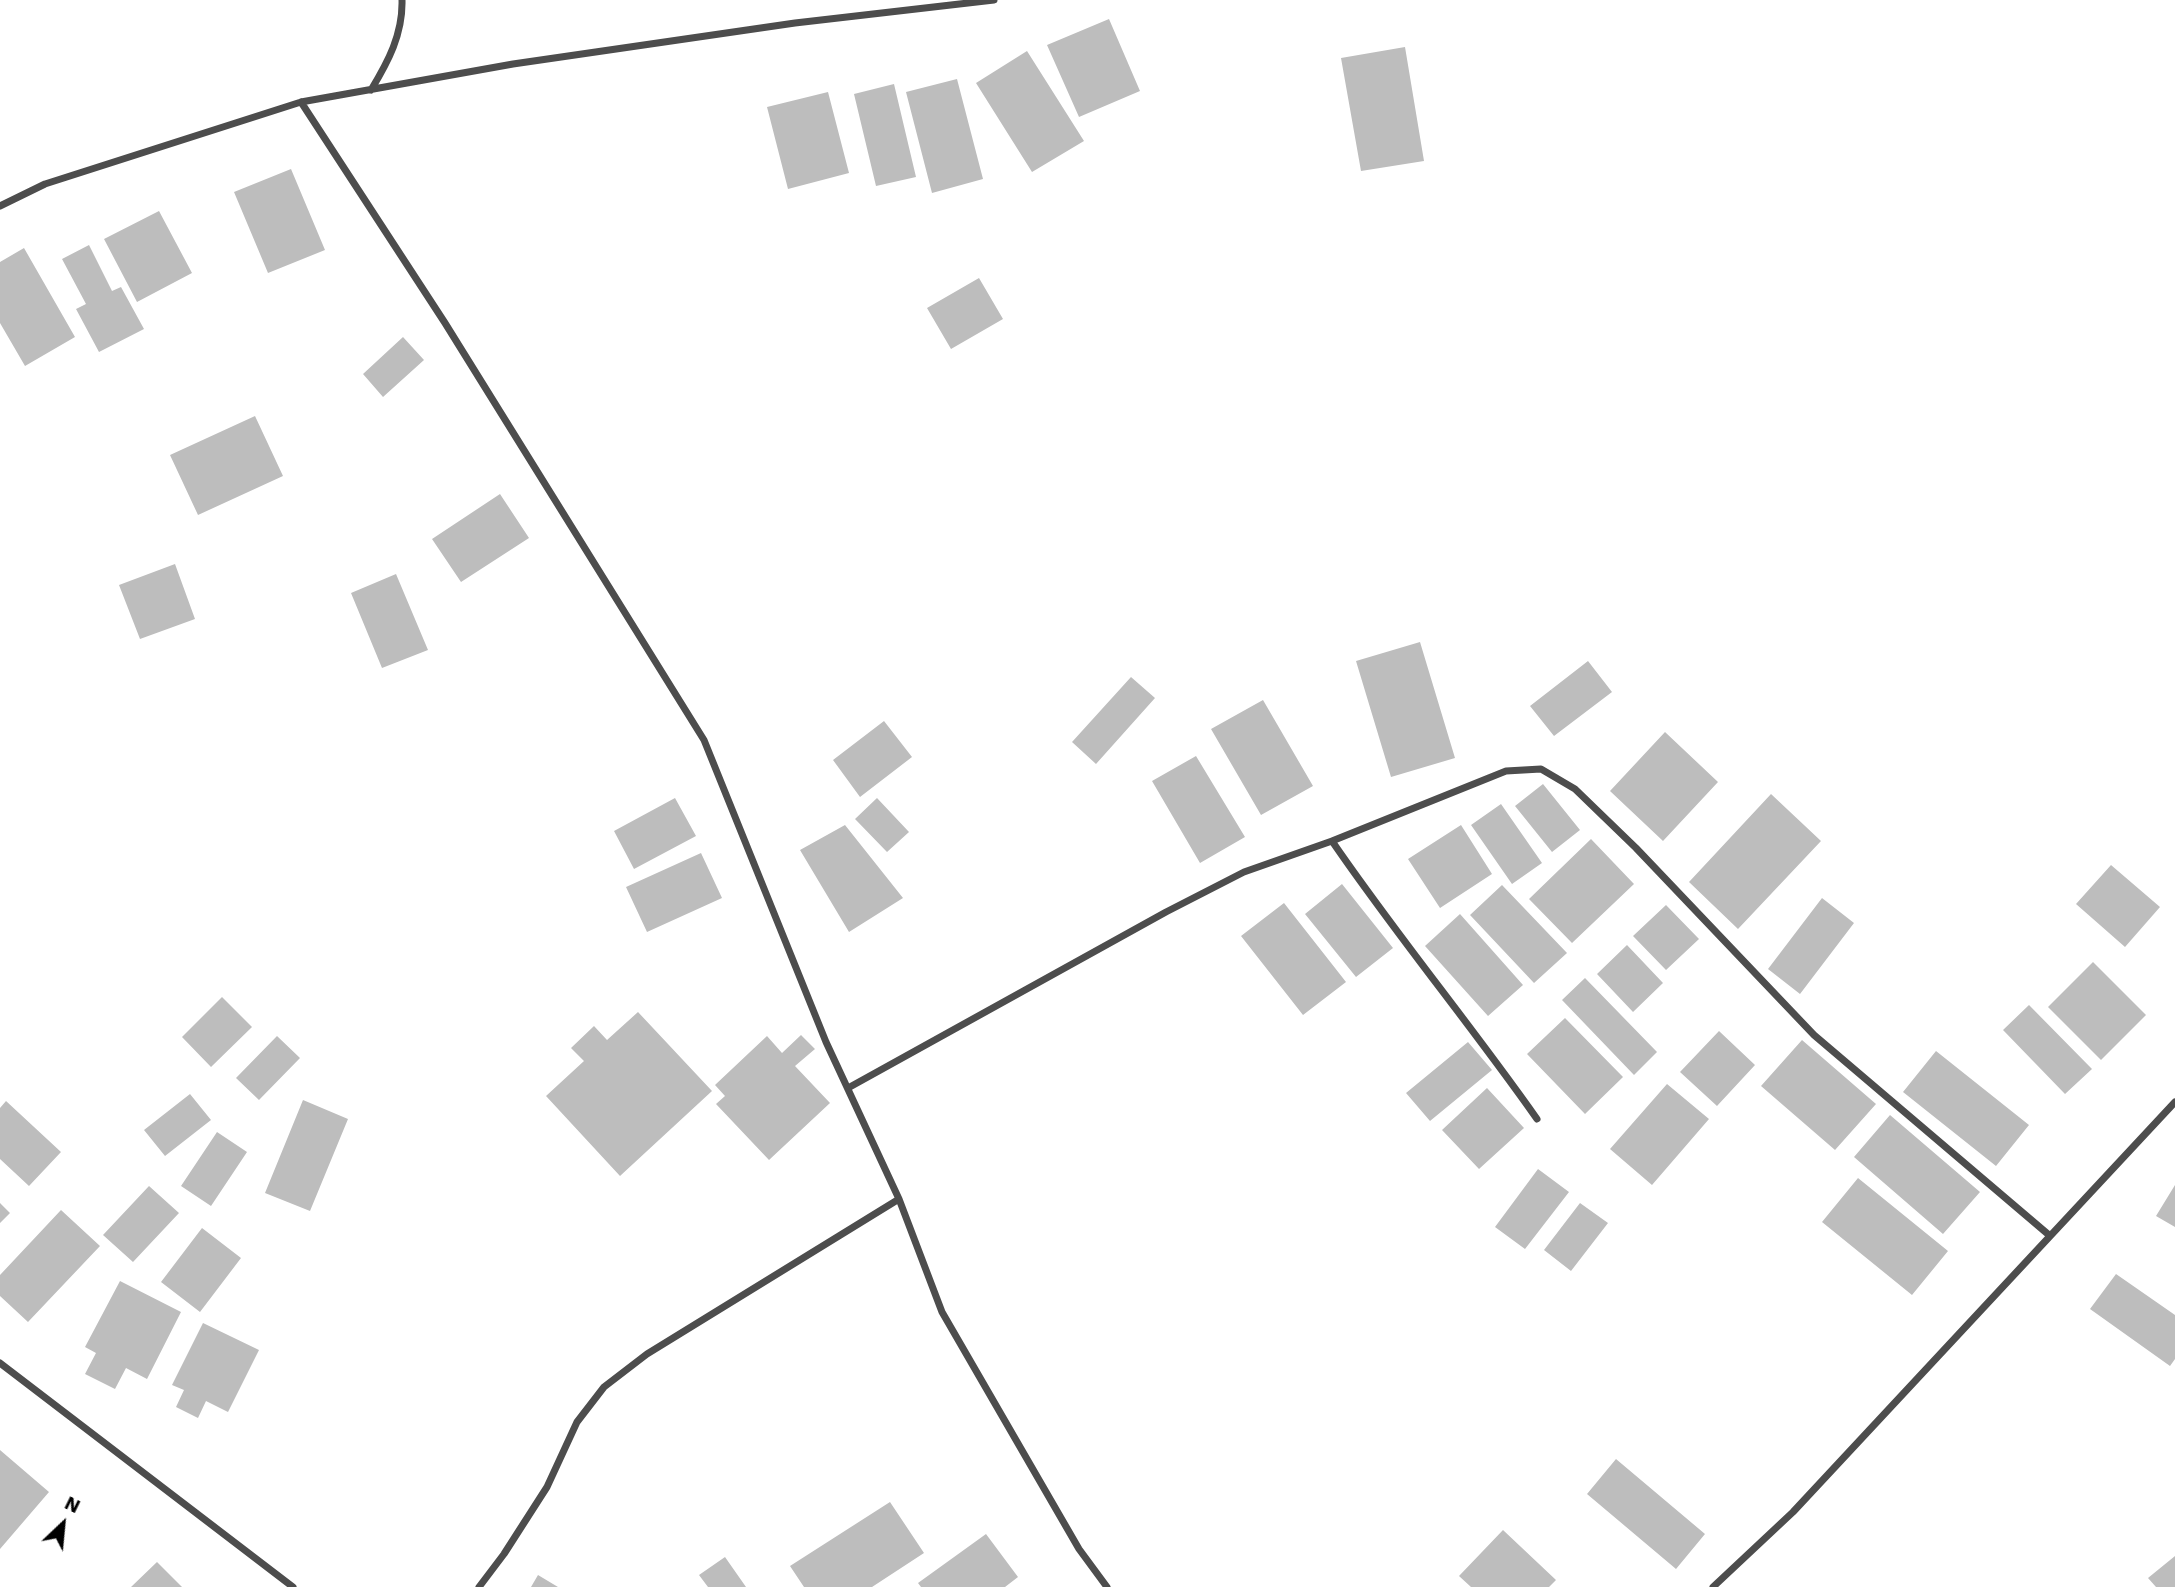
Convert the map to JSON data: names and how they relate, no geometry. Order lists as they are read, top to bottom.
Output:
{
  "north": "top right"
}
